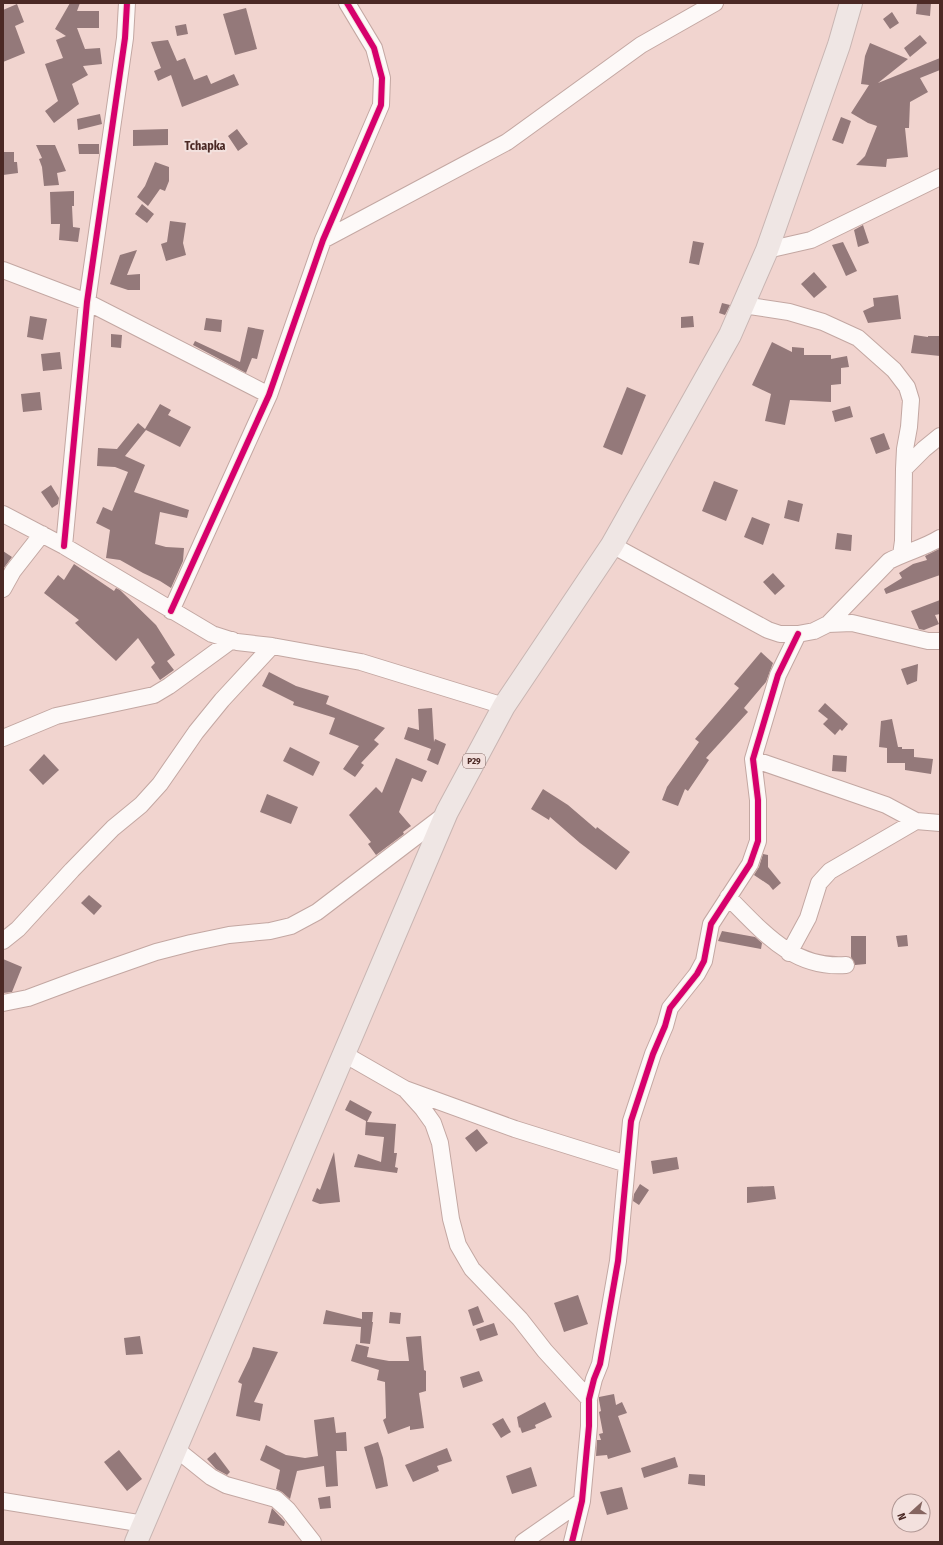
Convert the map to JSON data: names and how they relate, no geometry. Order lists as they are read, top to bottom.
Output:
{
  "streets": {
    "main road": ["P29"]
  },
  "districts": ["Tchapka"],
  "north": "left"
}
